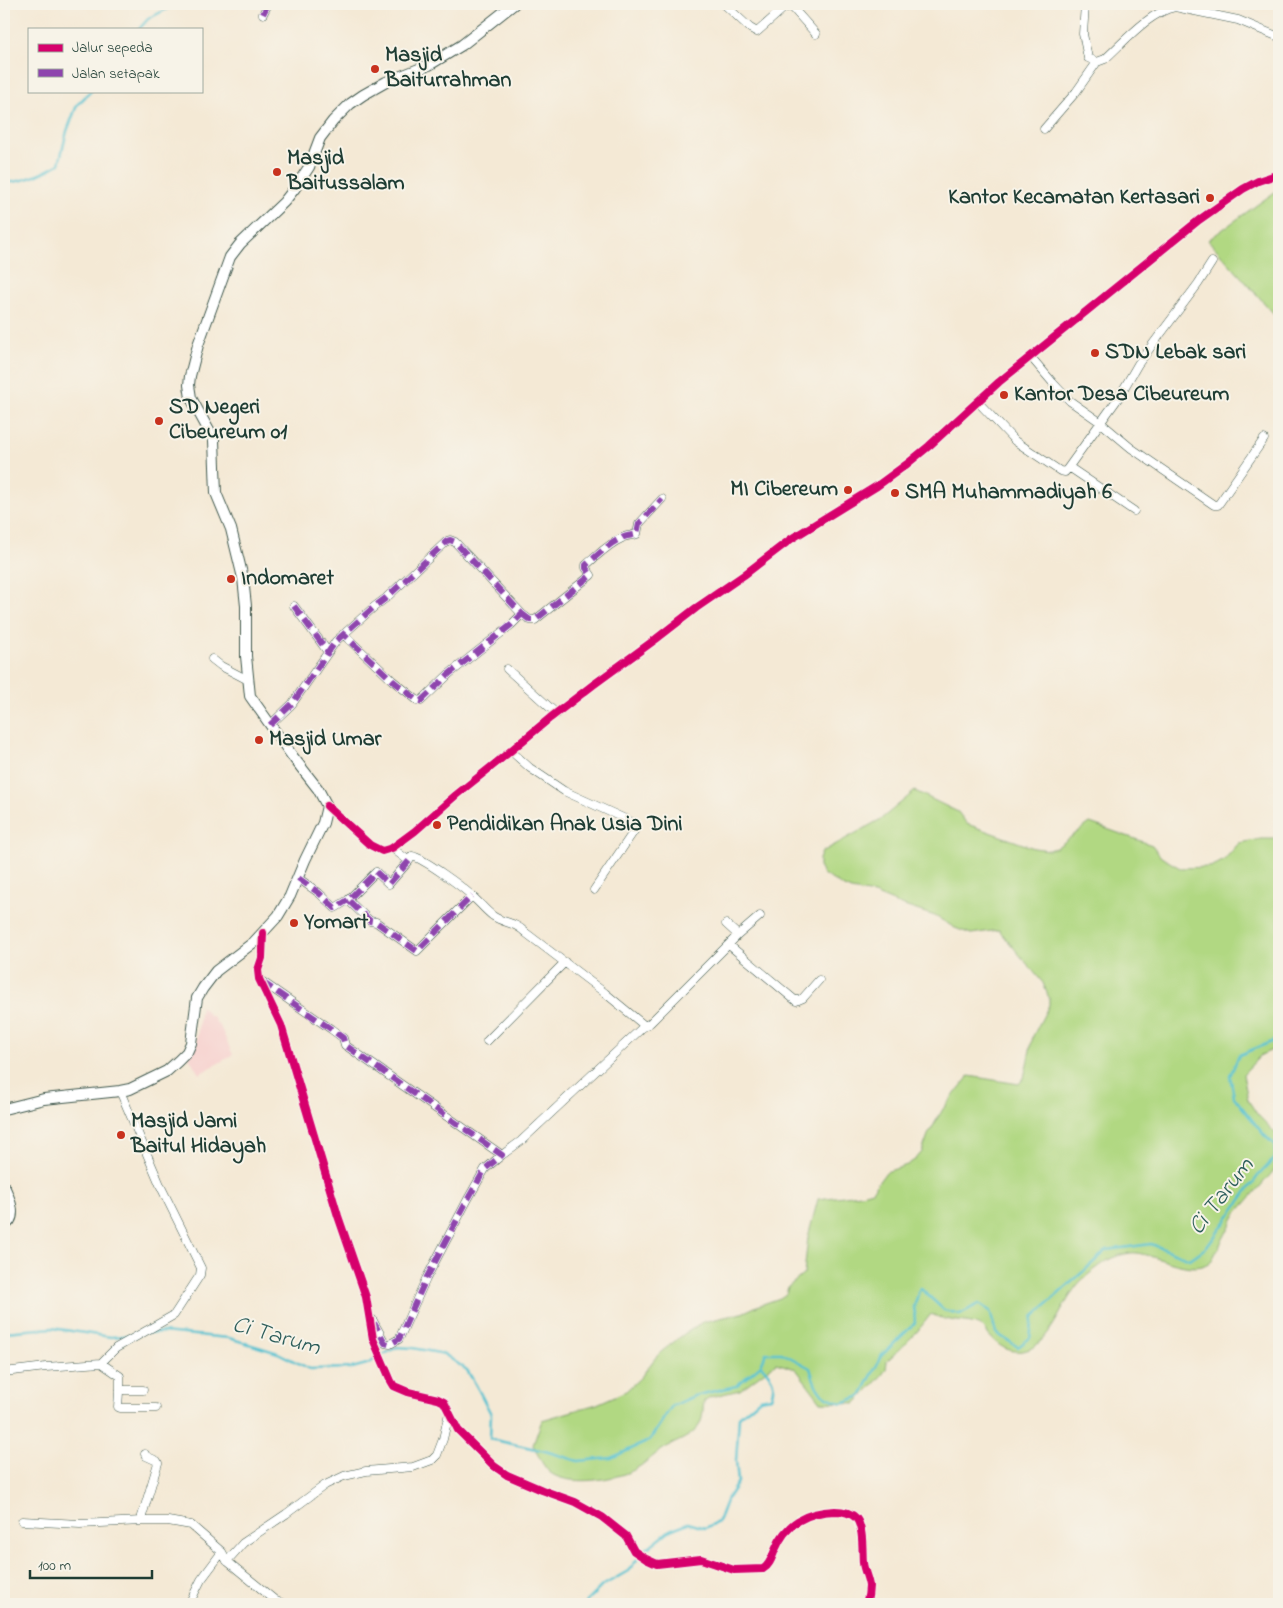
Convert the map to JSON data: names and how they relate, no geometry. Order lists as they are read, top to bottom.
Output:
{
  "water": ["Ci Tarum"],
  "places": [
    "Masjid Baiturrahman",
    "Masjid Baitussalam",
    "Kantor Kecamatan Kertasari",
    "SDN Lebak sari",
    "Kantor Desa Cibeureum",
    "SD Negeri Cibeureum 01",
    "MI Cibereum",
    "SMA Muhammadiyah 6",
    "Indomaret",
    "Masjid Umar",
    "Pendidikan Anak Usia Dini",
    "Yomart",
    "Masjid Jami Baitul Hidayah"
  ],
  "legend": ["Jalur sepeda", "Jalan setapak"],
  "scale_bar": "100 m"
}
